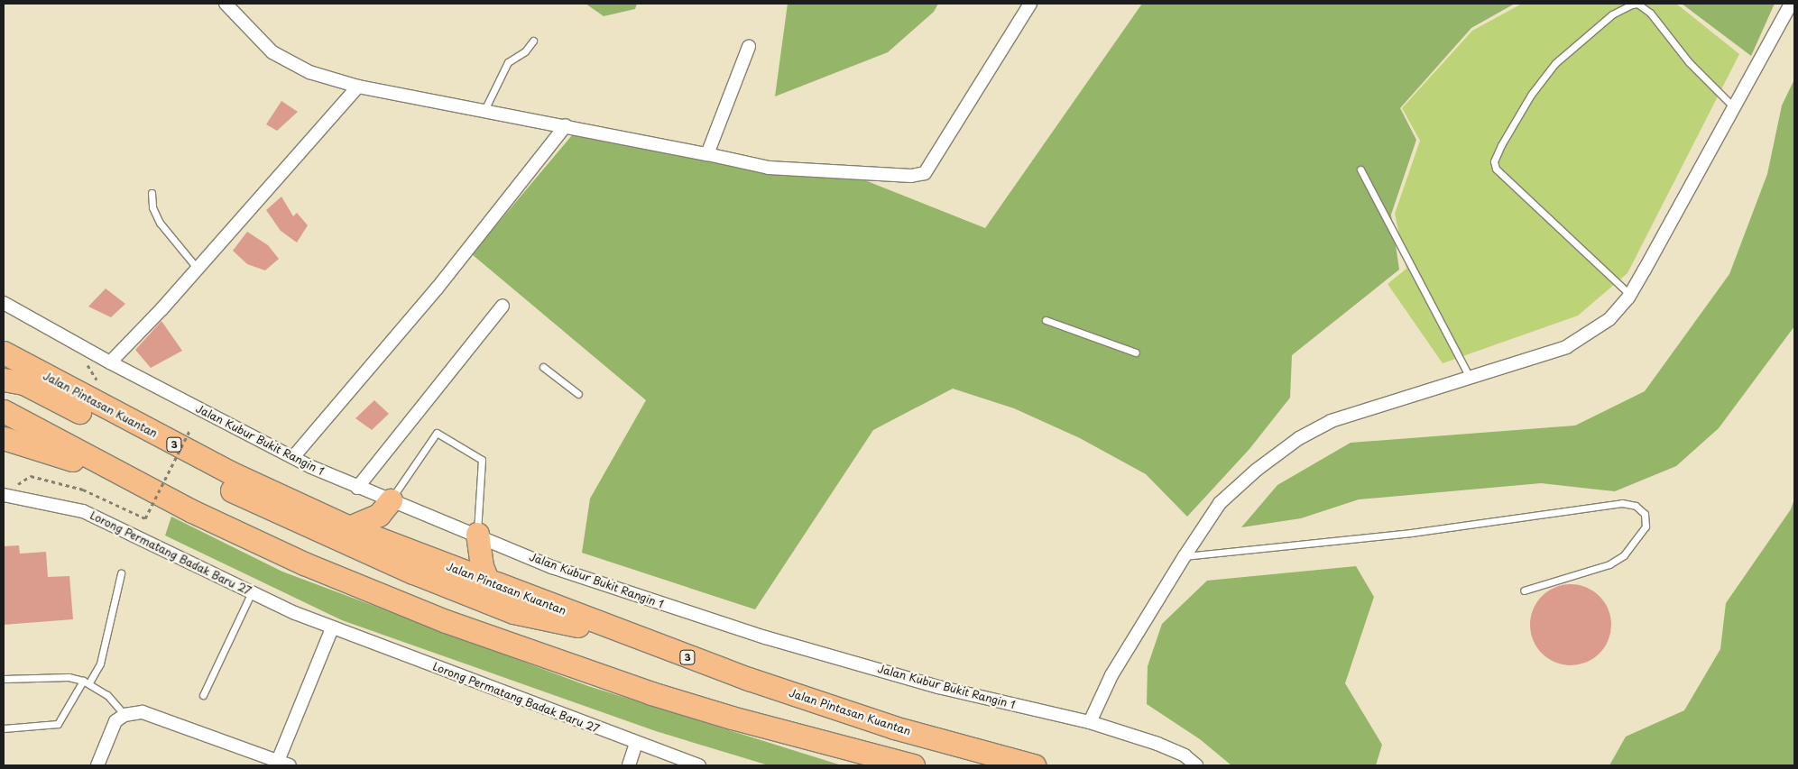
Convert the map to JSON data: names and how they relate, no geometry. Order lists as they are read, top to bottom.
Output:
{
  "streets": {
    "highway": ["Jalan Pintasan Kuantan", "3"],
    "street": ["Jalan Kubur Bukit Rangin 1", "Lorong Permatang Badak Baru 27"]
  }
}
